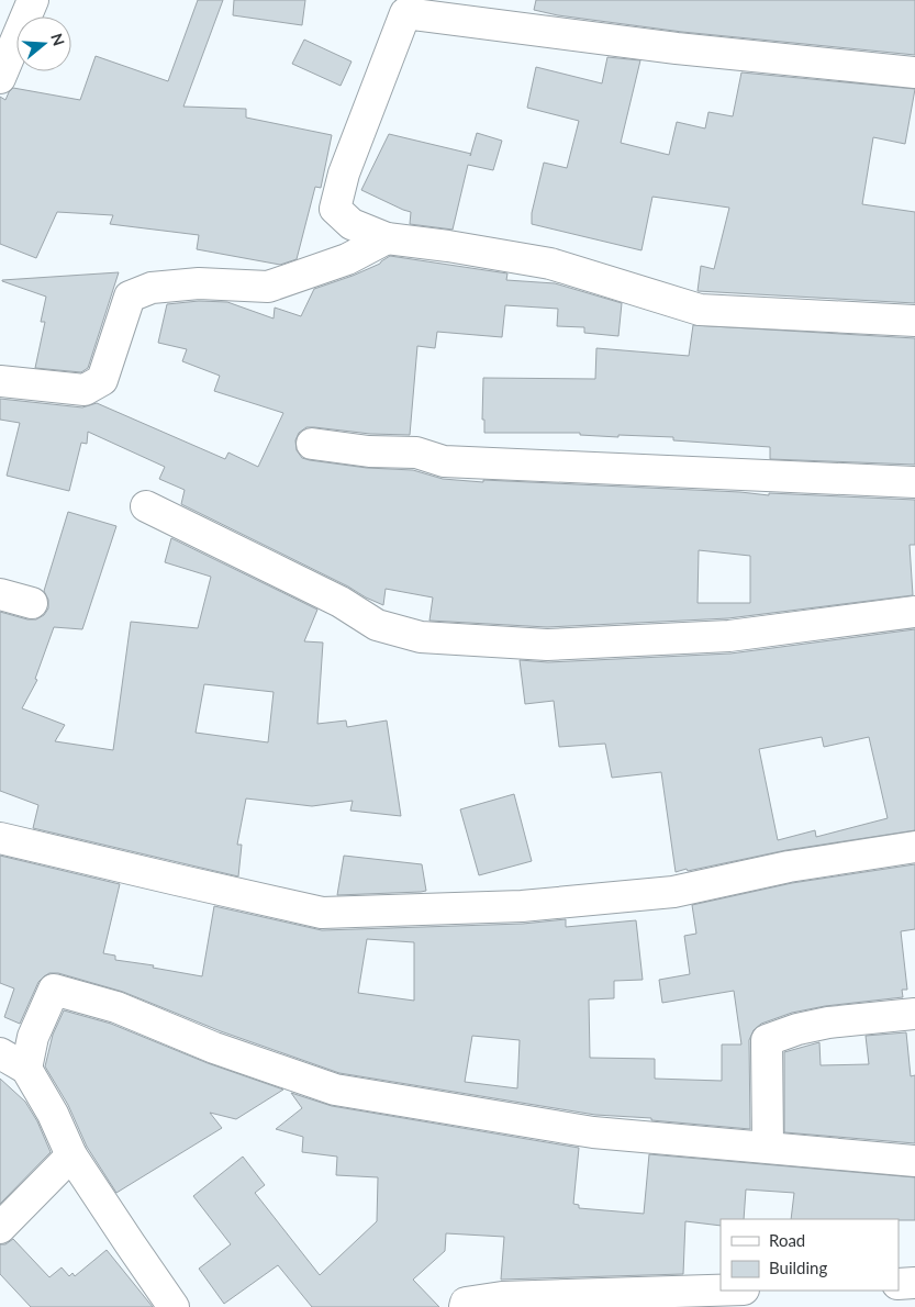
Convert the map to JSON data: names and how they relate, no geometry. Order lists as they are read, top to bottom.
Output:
{
  "legend": ["Road", "Building"],
  "north": "right"
}
